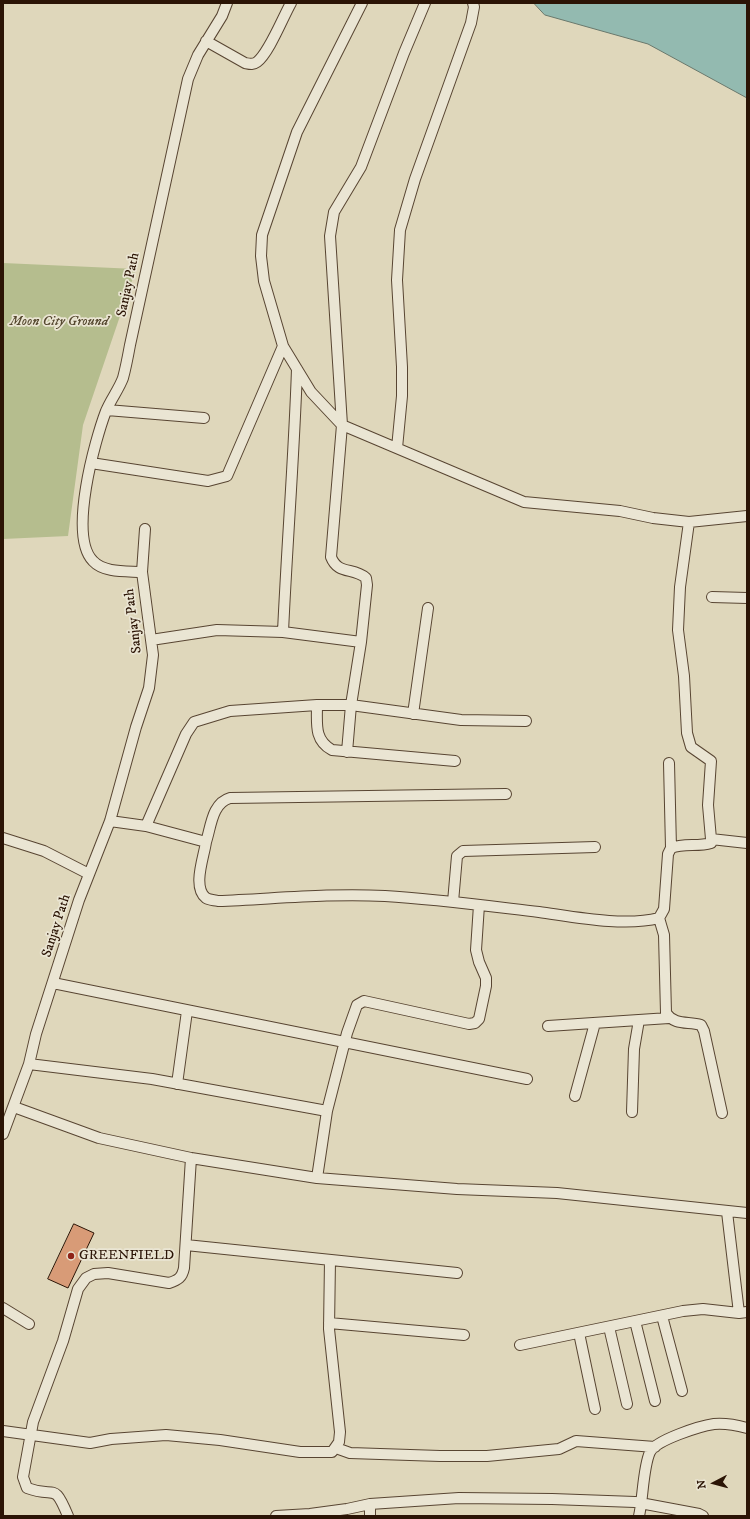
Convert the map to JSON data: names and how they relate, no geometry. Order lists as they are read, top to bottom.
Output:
{
  "streets": {
    "street": ["Sanjay Path"]
  },
  "parks": ["Moon City Ground"],
  "places": ["GREENFIELD"],
  "north": "left"
}
